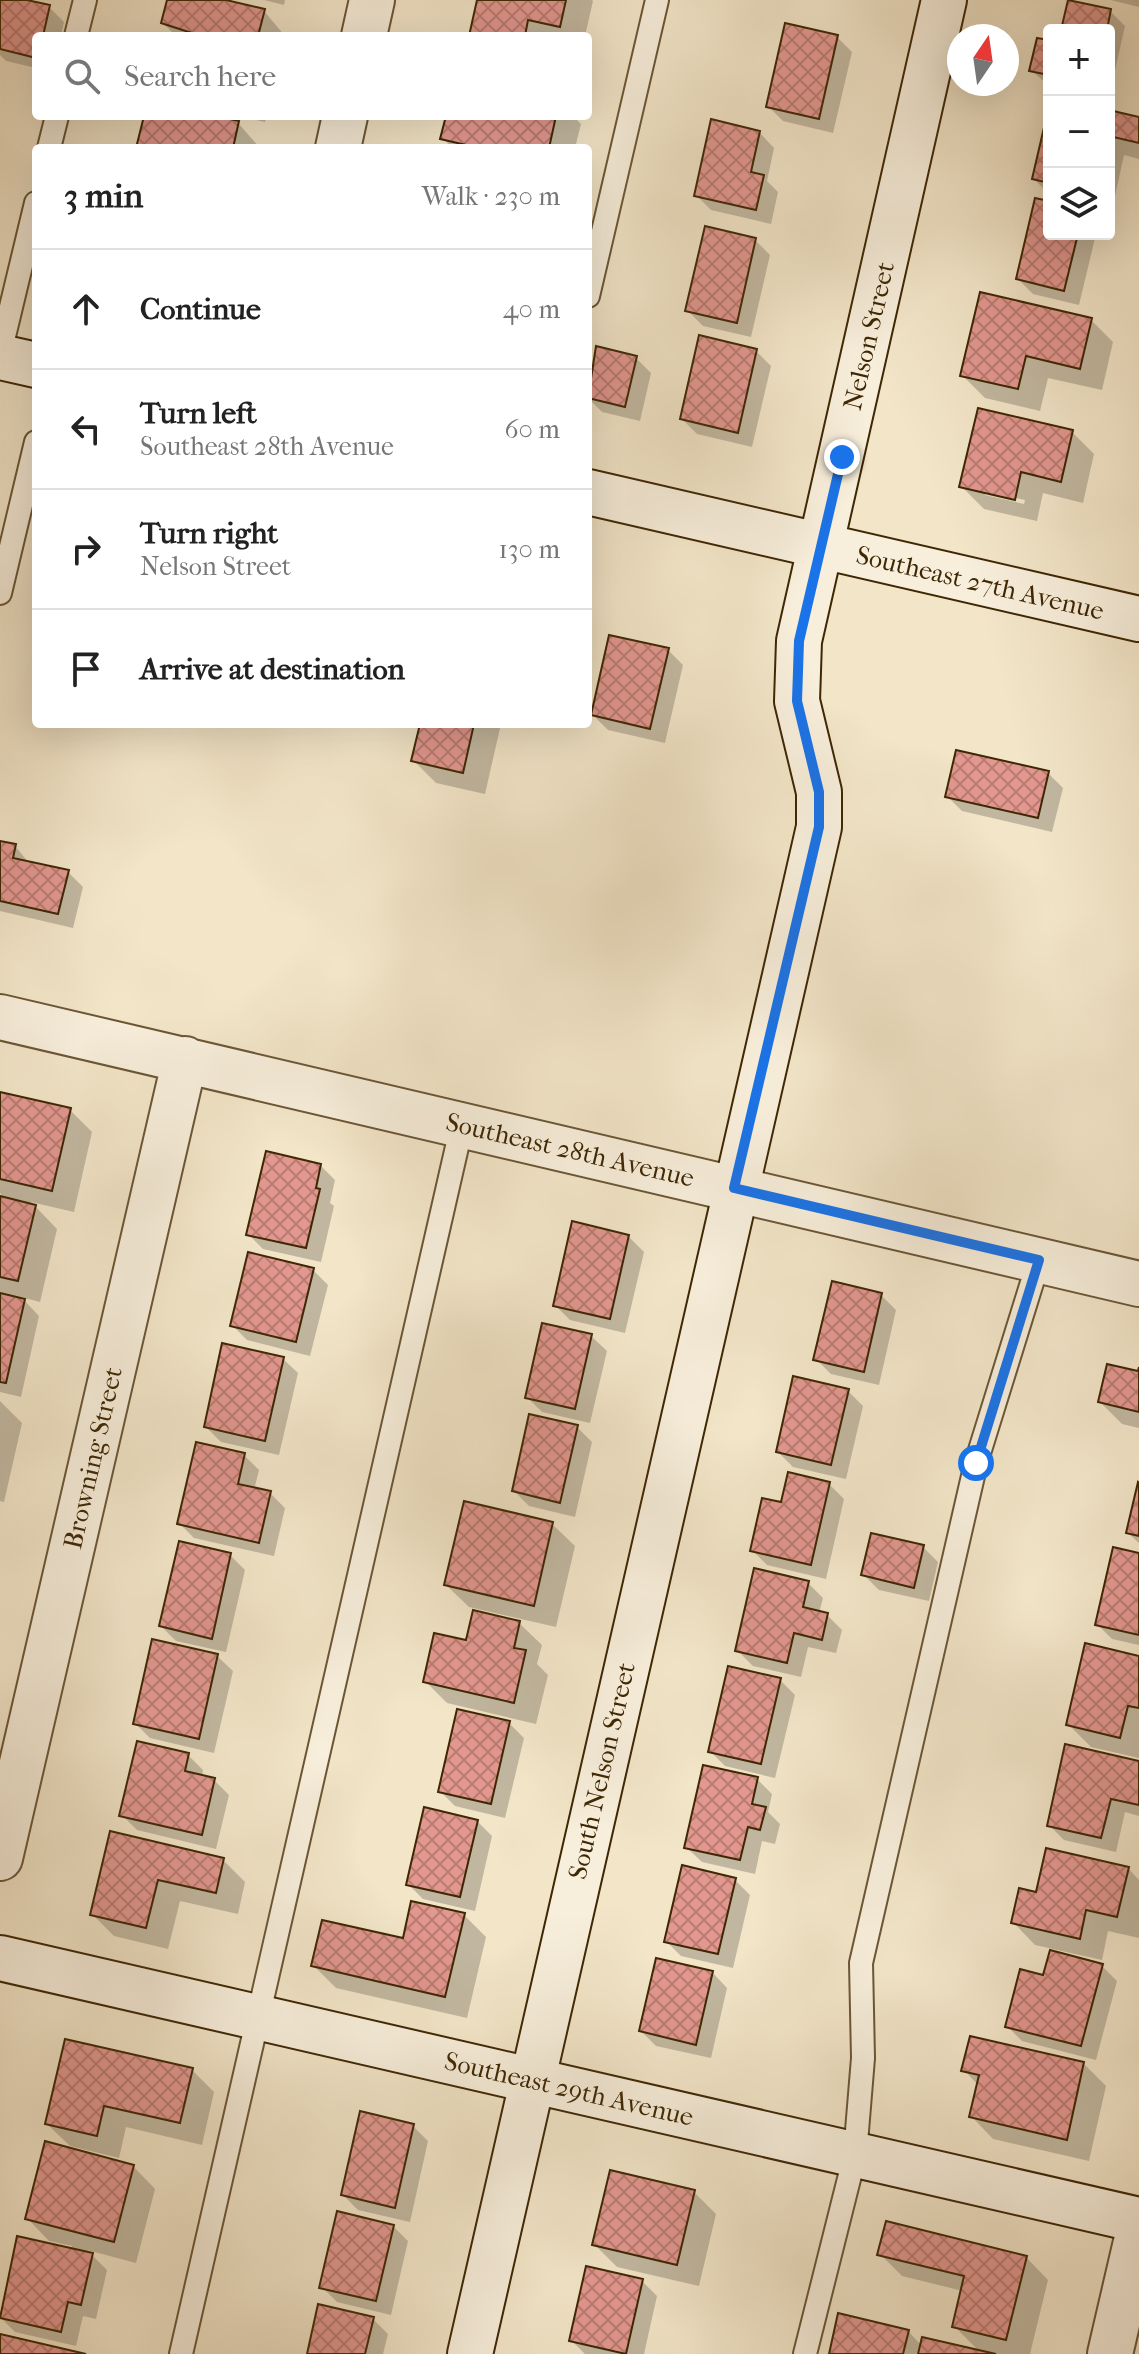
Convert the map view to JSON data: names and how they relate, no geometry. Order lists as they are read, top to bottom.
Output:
{
  "streets": {
    "street": [
      "Nelson Street",
      "Southeast 27th Avenue",
      "Southeast 28th Avenue",
      "Browning Street",
      "South Nelson Street",
      "Southeast 29th Avenue"
    ]
  },
  "crossings": [
    ["Nelson Street", "Southeast 27th Avenue"],
    ["Nelson Street", "Southeast 28th Avenue"],
    ["Nelson Street", "South Nelson Street"],
    ["Southeast 28th Avenue", "Browning Street"],
    ["Southeast 28th Avenue", "South Nelson Street"],
    ["South Nelson Street", "Southeast 29th Avenue"]
  ],
  "north": "top",
  "page": {
    "map_buttons": ["+", "−"],
    "search": "Search here",
    "heading": ["3 min", "Walk · 230 m"],
    "list": [
      ["Continue", "40 m"],
      ["Turn left", "Southeast 28th Avenue", "60 m"],
      ["Turn right", "Nelson Street", "130 m"],
      "Arrive at destination"
    ]
  }
}
